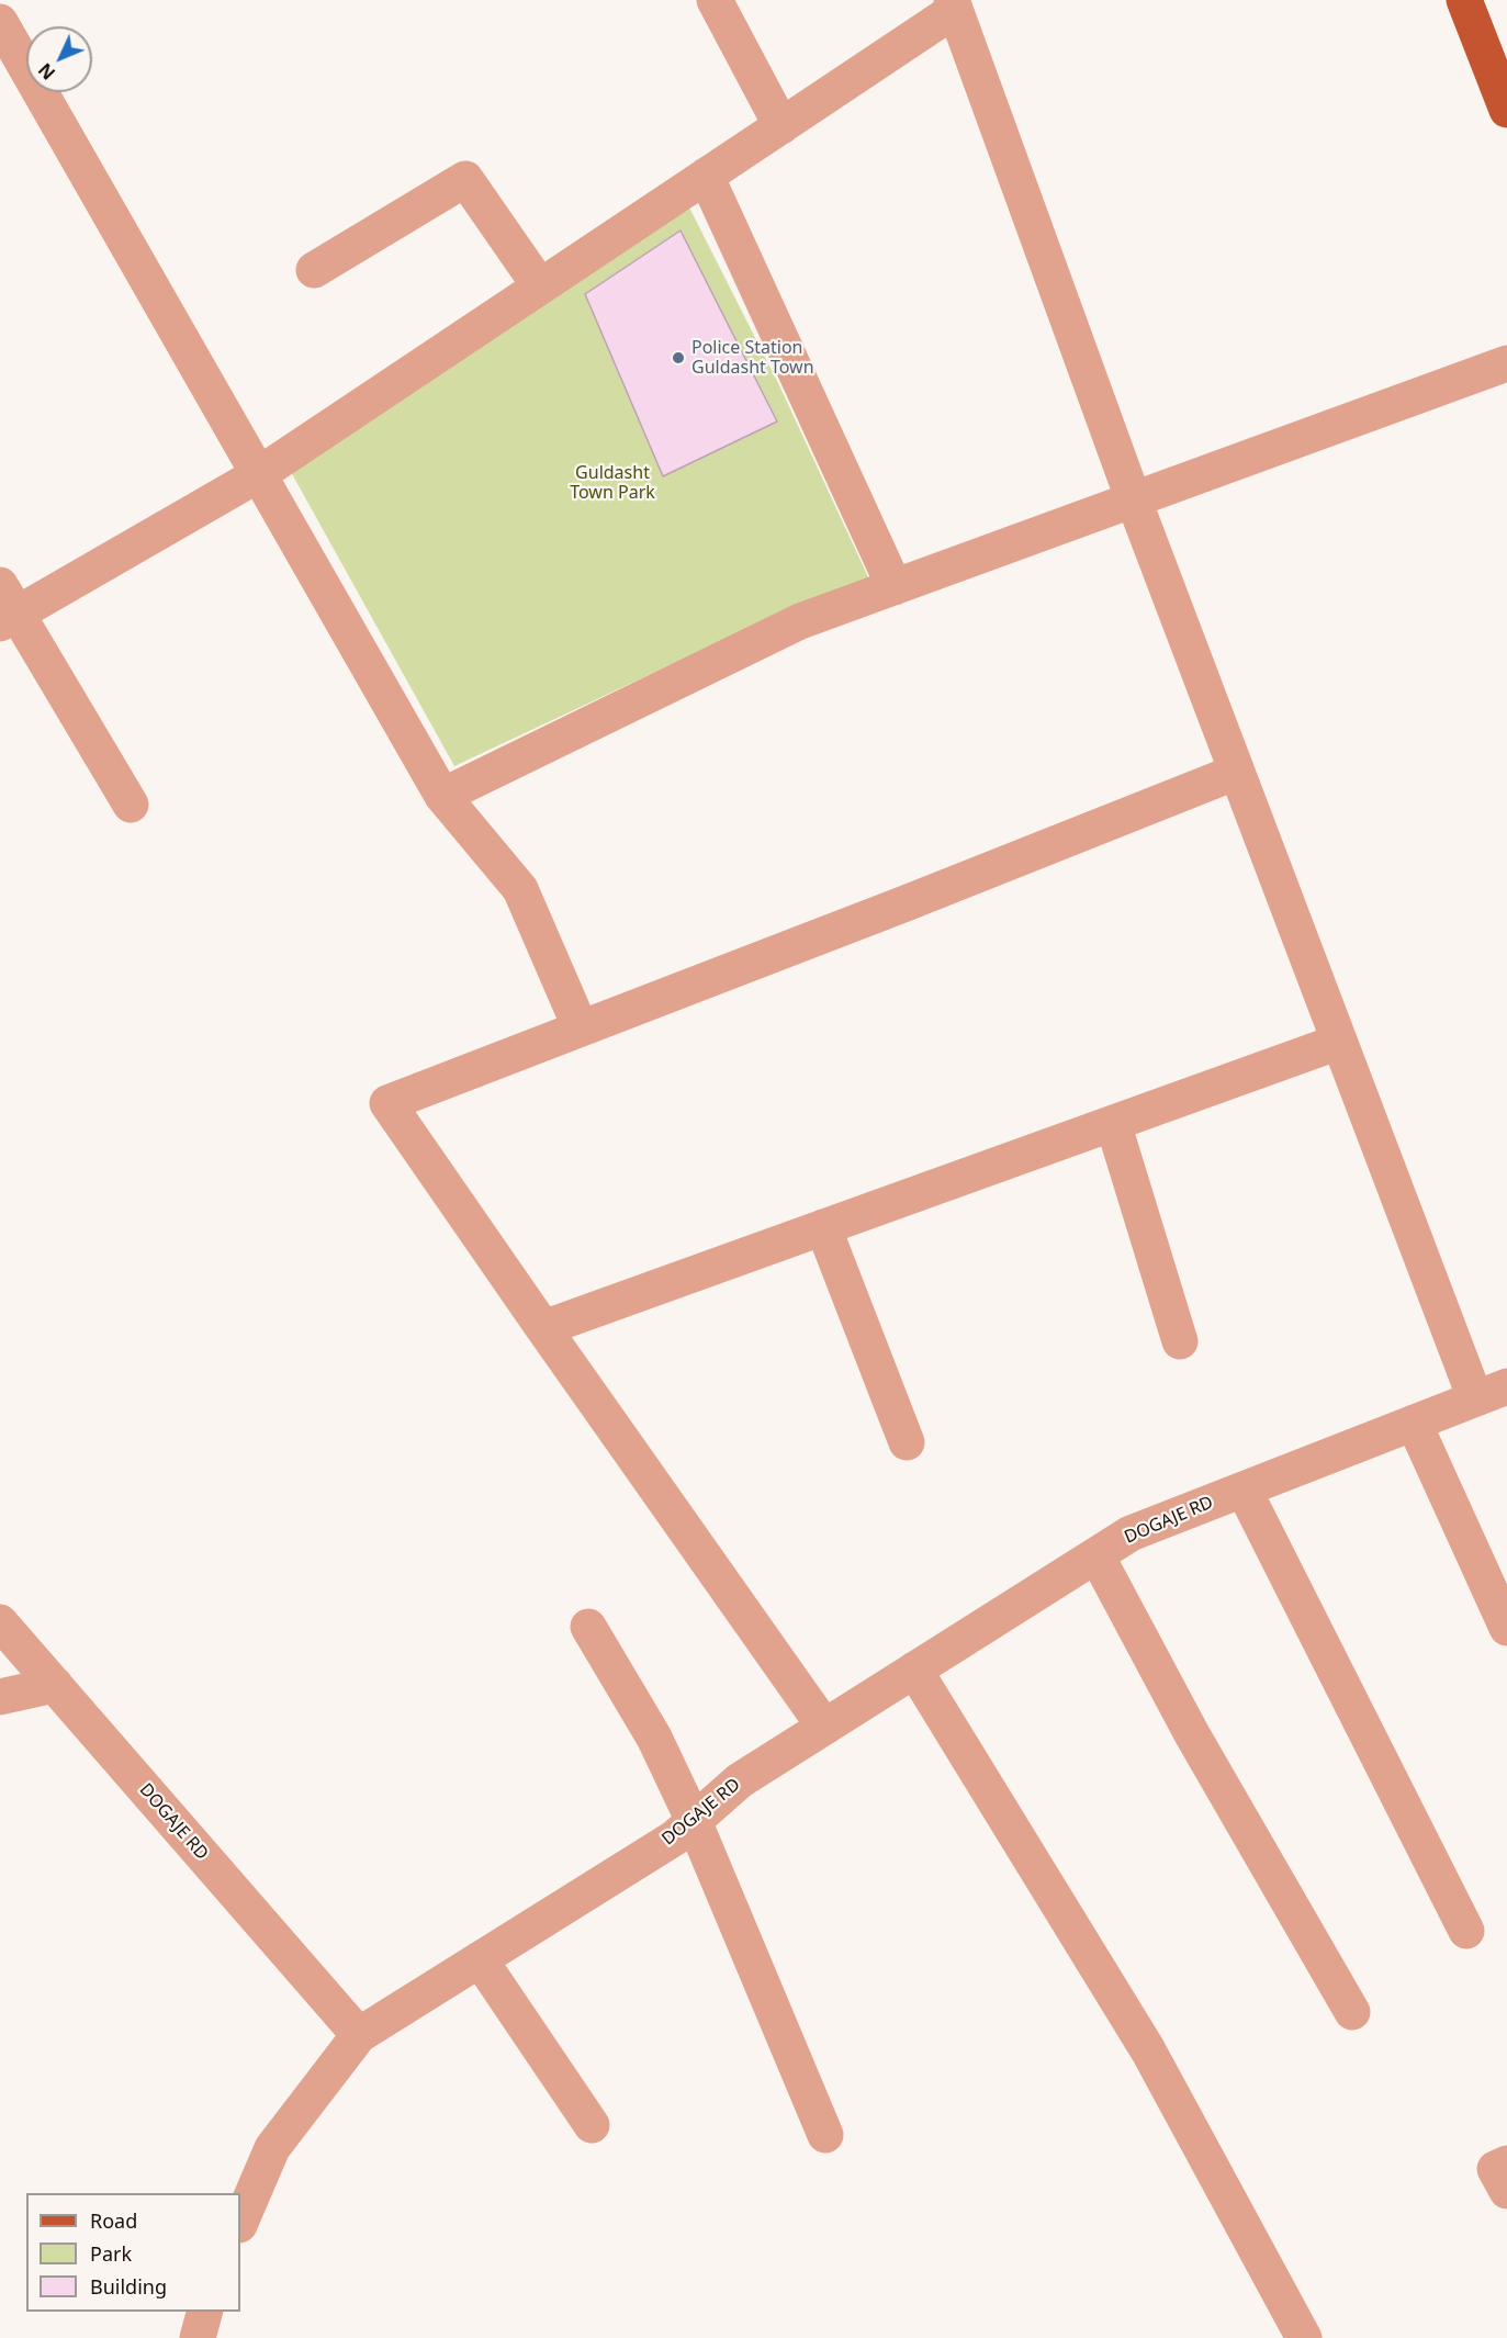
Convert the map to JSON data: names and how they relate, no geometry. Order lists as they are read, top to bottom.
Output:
{
  "streets": {
    "street": ["DOGAJE RD"]
  },
  "parks": ["Guldasht Town Park"],
  "places": ["Police Station Guldasht Town"],
  "legend": ["Road", "Park", "Building"],
  "north": "bottom left"
}
